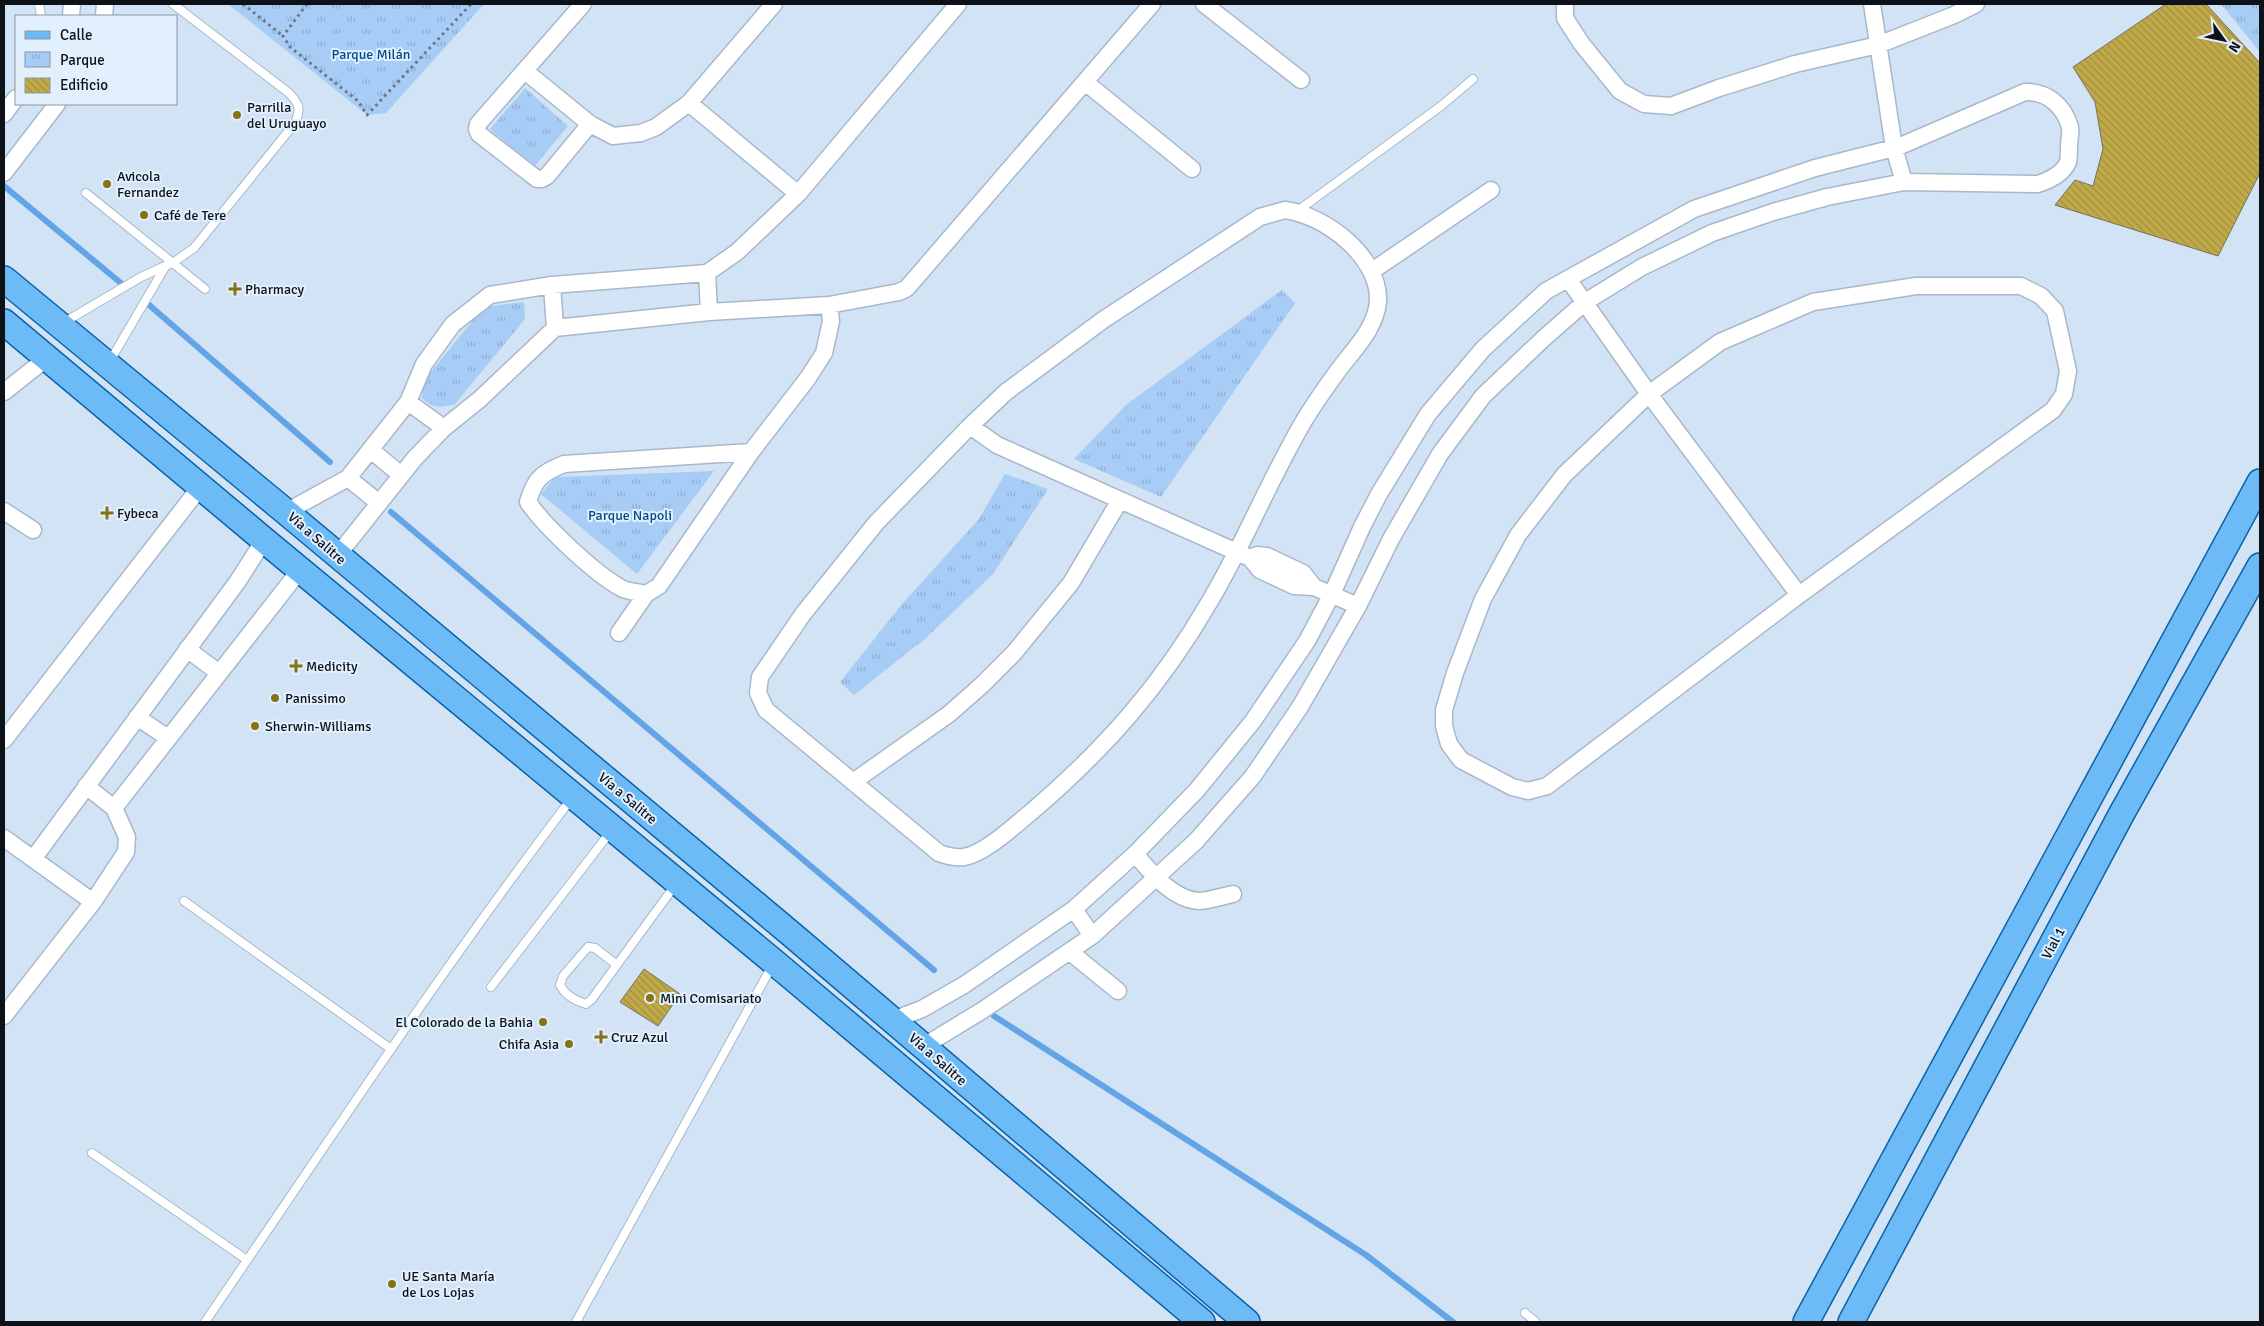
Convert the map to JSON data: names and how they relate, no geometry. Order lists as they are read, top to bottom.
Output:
{
  "streets": {
    "main road": ["Vía a Salitre", "Vial 1"]
  },
  "parks": ["Parque Milán", "Parque Napoli"],
  "places": {
    "other": [
      "Parrilla del Uruguayo",
      "Avicola Fernandez",
      "Café de Tere",
      "Panissimo",
      "Sherwin-Williams",
      "Mini Comisariato",
      "El Colorado de la Bahia",
      "Chifa Asia",
      "UE Santa María de Los Lojas"
    ],
    "health": [
      "Pharmacy",
      "Fybeca",
      "Medicity",
      "Cruz Azul"
    ]
  },
  "legend": ["Calle", "Parque", "Edificio"],
  "north": "bottom right"
}
